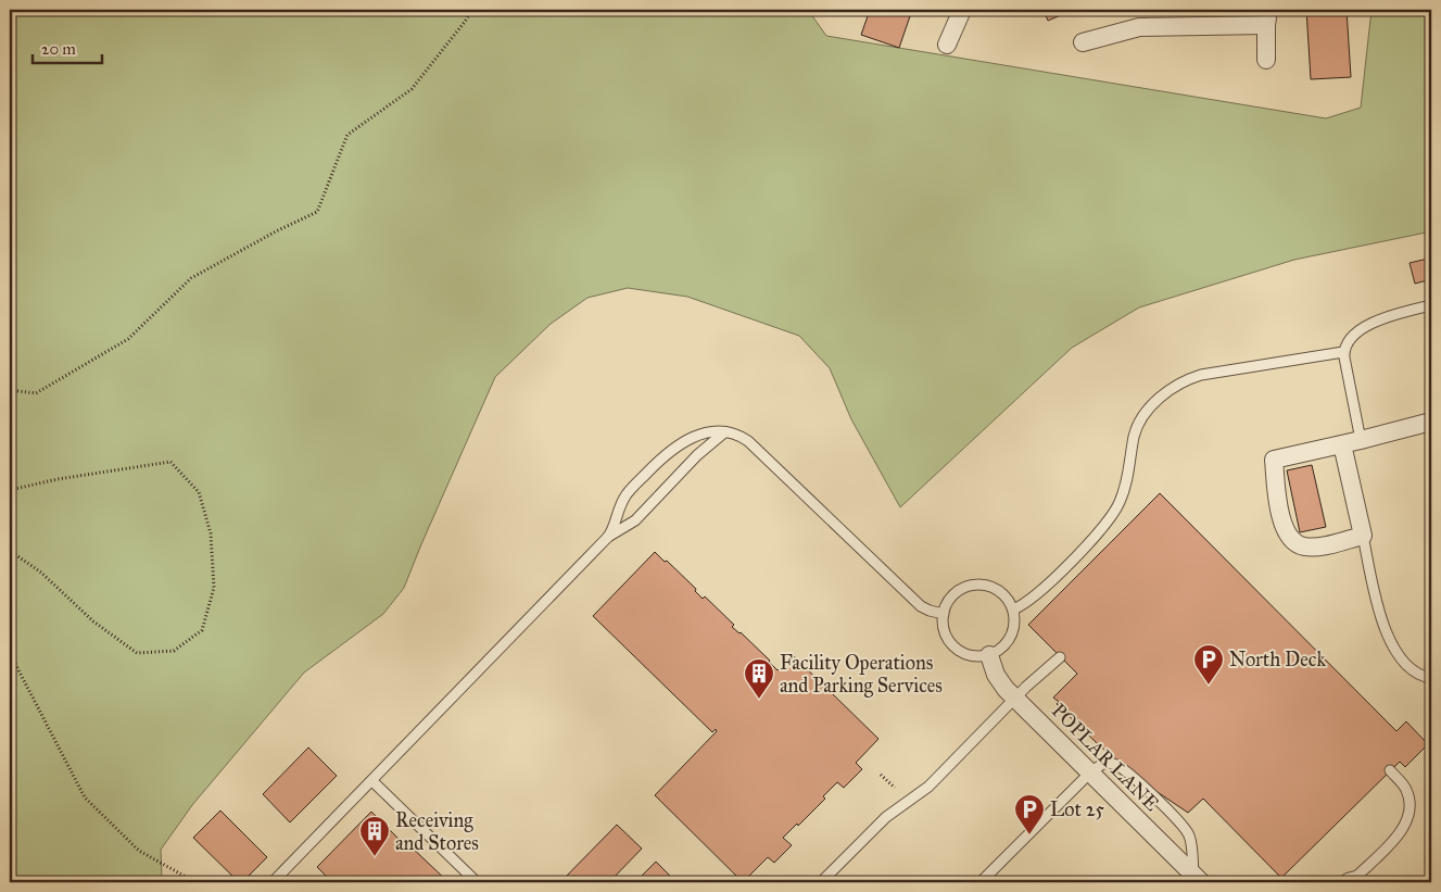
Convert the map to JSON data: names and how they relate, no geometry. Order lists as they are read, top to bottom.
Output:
{
  "streets": {
    "street": ["POPLAR LANE"]
  },
  "places": {
    "parking": ["North Deck", "Lot 25"],
    "building": ["Facility Operations and Parking Services", "Receiving and Stores"]
  },
  "scale_bar": "20 m"
}
